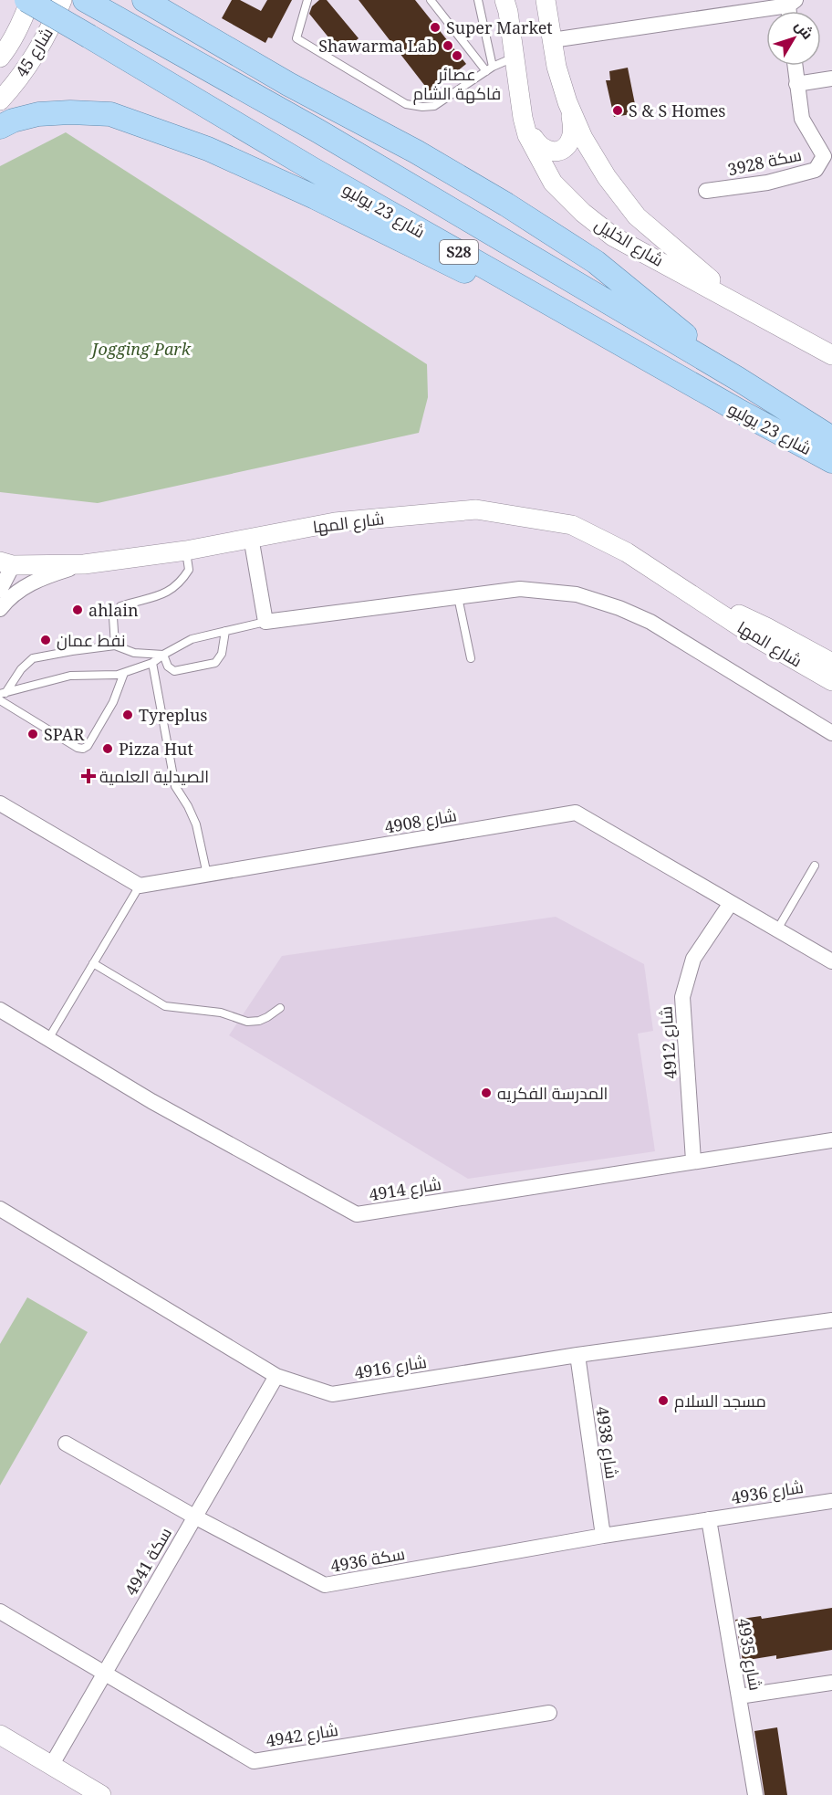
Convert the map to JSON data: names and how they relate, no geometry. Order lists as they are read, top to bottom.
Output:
{
  "streets": {
    "main road": ["شارع 23 يوليو", "S28"],
    "street": [
      "شارع 45",
      "سكة 3928",
      "شارع الخليل",
      "شارع المها",
      "4908 شارع",
      "4912 شارع",
      "4914 شارع",
      "4916 شارع",
      "شارع 4938",
      "4936 شارع",
      "سكة 4936",
      "سكة 4941",
      "4935 شارع",
      "4942 شارع"
    ]
  },
  "crossings": [
    ["شارع 45", "شارع 23 يوليو"],
    ["4908 شارع", "4912 شارع"],
    ["4912 شارع", "4914 شارع"],
    ["4916 شارع", "شارع 4938"],
    ["4916 شارع", "سكة 4941"],
    ["شارع 4938", "سكة 4936"],
    ["4936 شارع", "سكة 4936"],
    ["4936 شارع", "4935 شارع"],
    ["سكة 4936", "سكة 4941"],
    ["سكة 4936", "4935 شارع"],
    ["سكة 4941", "4942 شارع"]
  ],
  "parks": ["Jogging Park"],
  "places": {
    "other": [
      "Super Market",
      "Shawarma Lab",
      "عصائر فاكهة الشام",
      "S & S Homes",
      "ahlain",
      "نفط عمان",
      "Tyreplus",
      "SPAR",
      "Pizza Hut",
      "المدرسة الفكريه",
      "مسجد السلام"
    ],
    "health": ["الصيدلية العلمية"]
  },
  "north": "top right"
}
